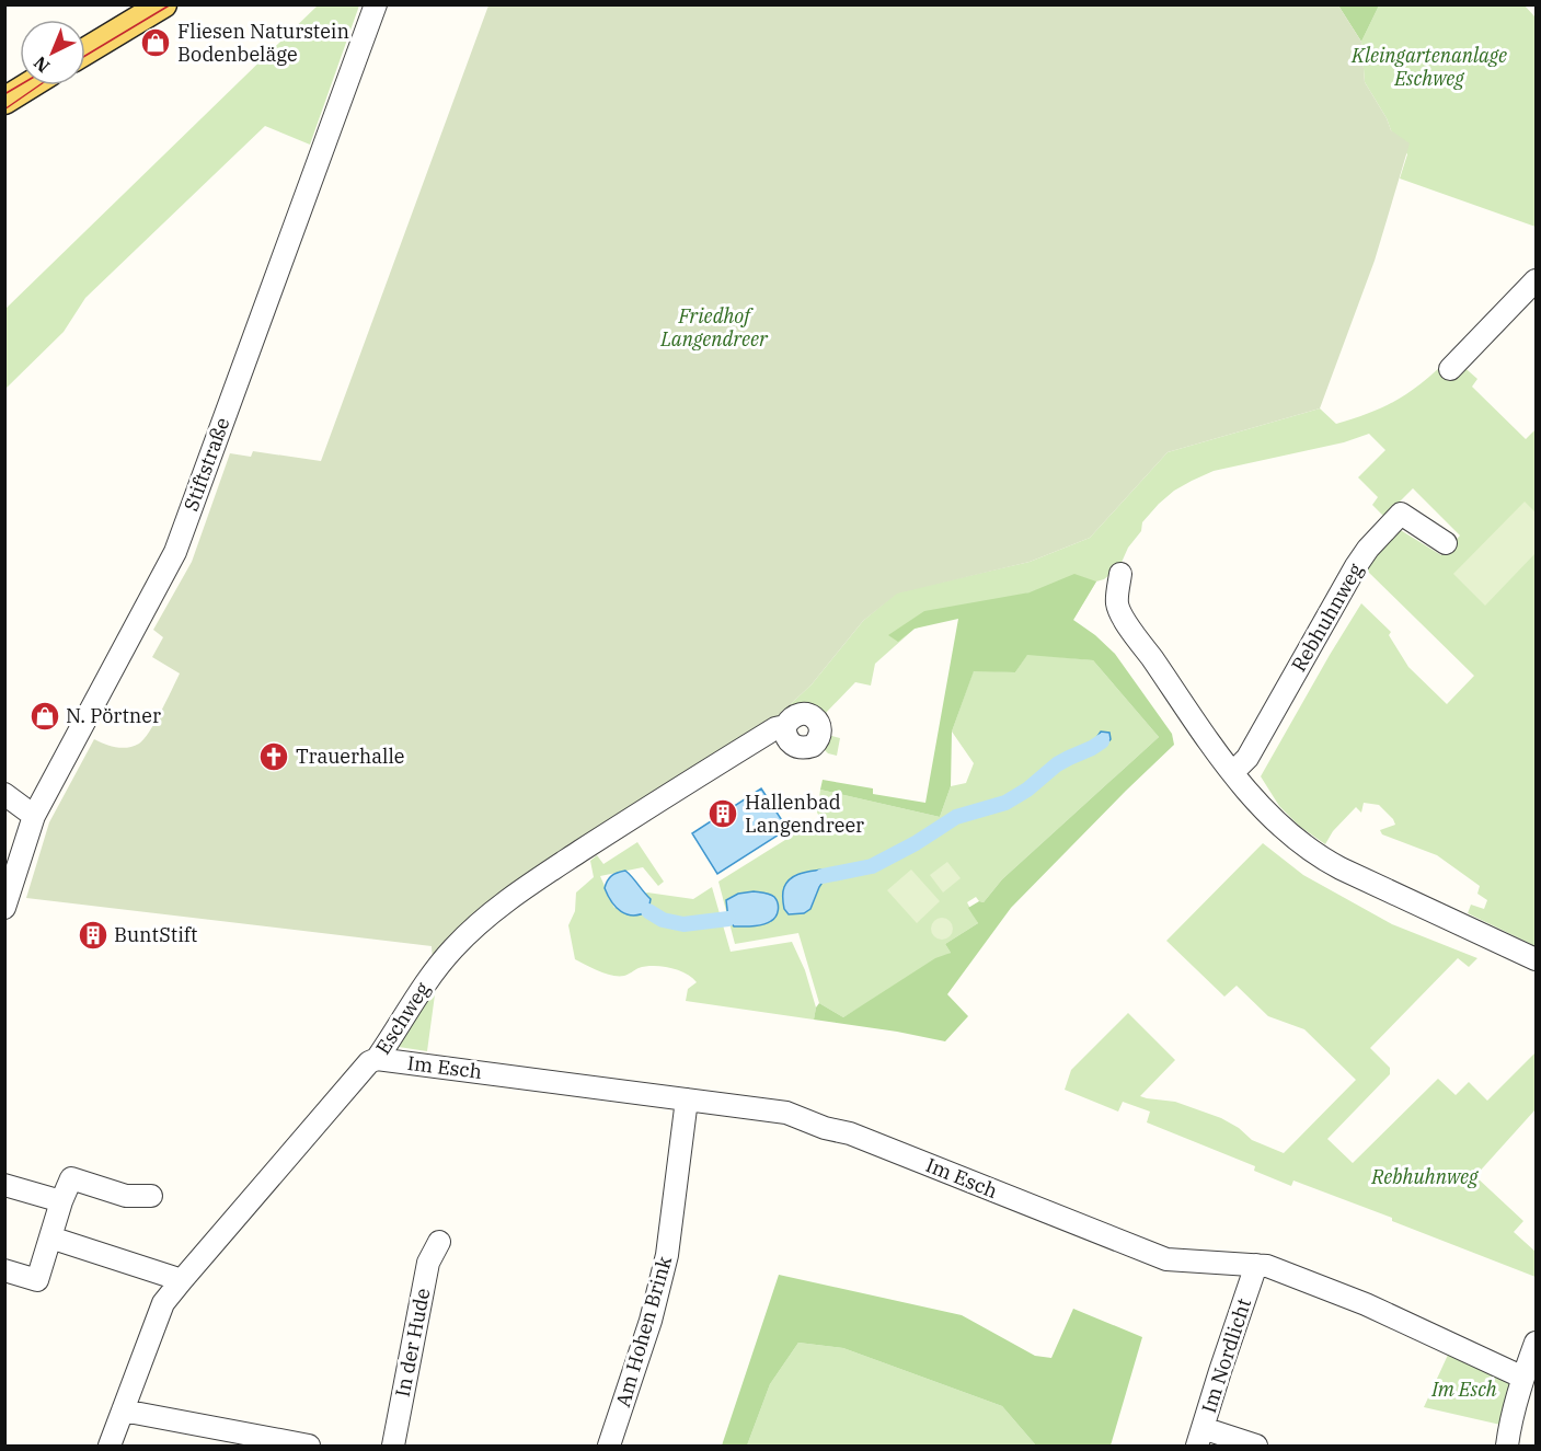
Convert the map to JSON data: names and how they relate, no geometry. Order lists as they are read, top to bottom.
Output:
{
  "streets": {
    "street": [
      "Stiftstraße",
      "Rebhuhnweg",
      "Eschweg",
      "Im Esch",
      "Am Hohen Brink",
      "In der Hude",
      "Im Nordlicht"
    ]
  },
  "crossings": [
    ["Eschweg", "Im Esch"],
    ["Im Esch", "Am Hohen Brink"],
    ["Im Esch", "Im Nordlicht"]
  ],
  "parks": [
    "Kleingartenanlage Eschweg",
    "Friedhof Langendreer",
    "Rebhuhnweg",
    "Im Esch"
  ],
  "places": {
    "shop": ["Fliesen Naturstein Bodenbeläge", "N. Pörtner"],
    "church": ["Trauerhalle"],
    "building": ["Hallenbad Langendreer", "BuntStift"]
  },
  "north": "bottom left"
}
